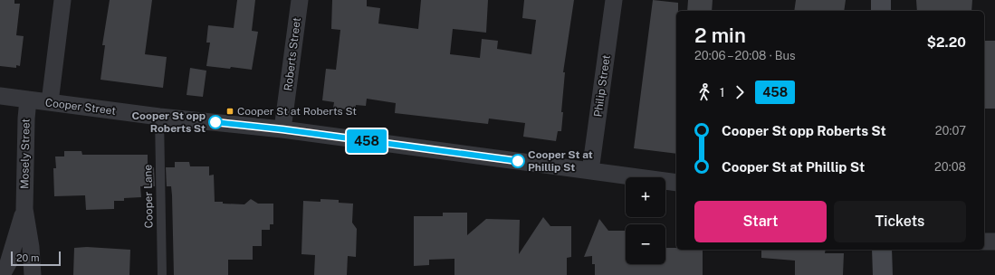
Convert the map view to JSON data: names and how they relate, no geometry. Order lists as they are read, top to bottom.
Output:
{
  "streets": {
    "street": [
      "Roberts Street",
      "Philip Street",
      "Cooper Street",
      "Mosely Street"
    ],
    "lane": ["Cooper Lane"]
  },
  "crossings": [
    ["Roberts Street", "Cooper Street"],
    ["Philip Street", "Cooper Street"],
    ["Cooper Street", "Mosely Street"],
    ["Cooper Street", "Cooper Lane"]
  ],
  "places": {
    "transit": ["Cooper St at Roberts St"],
    "other": ["Cooper St opp Roberts St", "Cooper St at Phillip St"]
  },
  "lines": ["bus line 458"],
  "scale_bar": "20 m",
  "page": {
    "on_map": "458",
    "heading": ["2 min", "20:06 – 20:08 · Bus", "$2.20"],
    "legs": ["1", "458"],
    "list": [
      {
        "name": "Cooper St opp Roberts St",
        "value": "20:07"
      },
      {
        "name": "Cooper St at Phillip St",
        "value": "20:08"
      }
    ],
    "map_buttons": ["+", "−"],
    "buttons": ["Start", "Tickets"],
    "scale": "20 m"
  }
}
